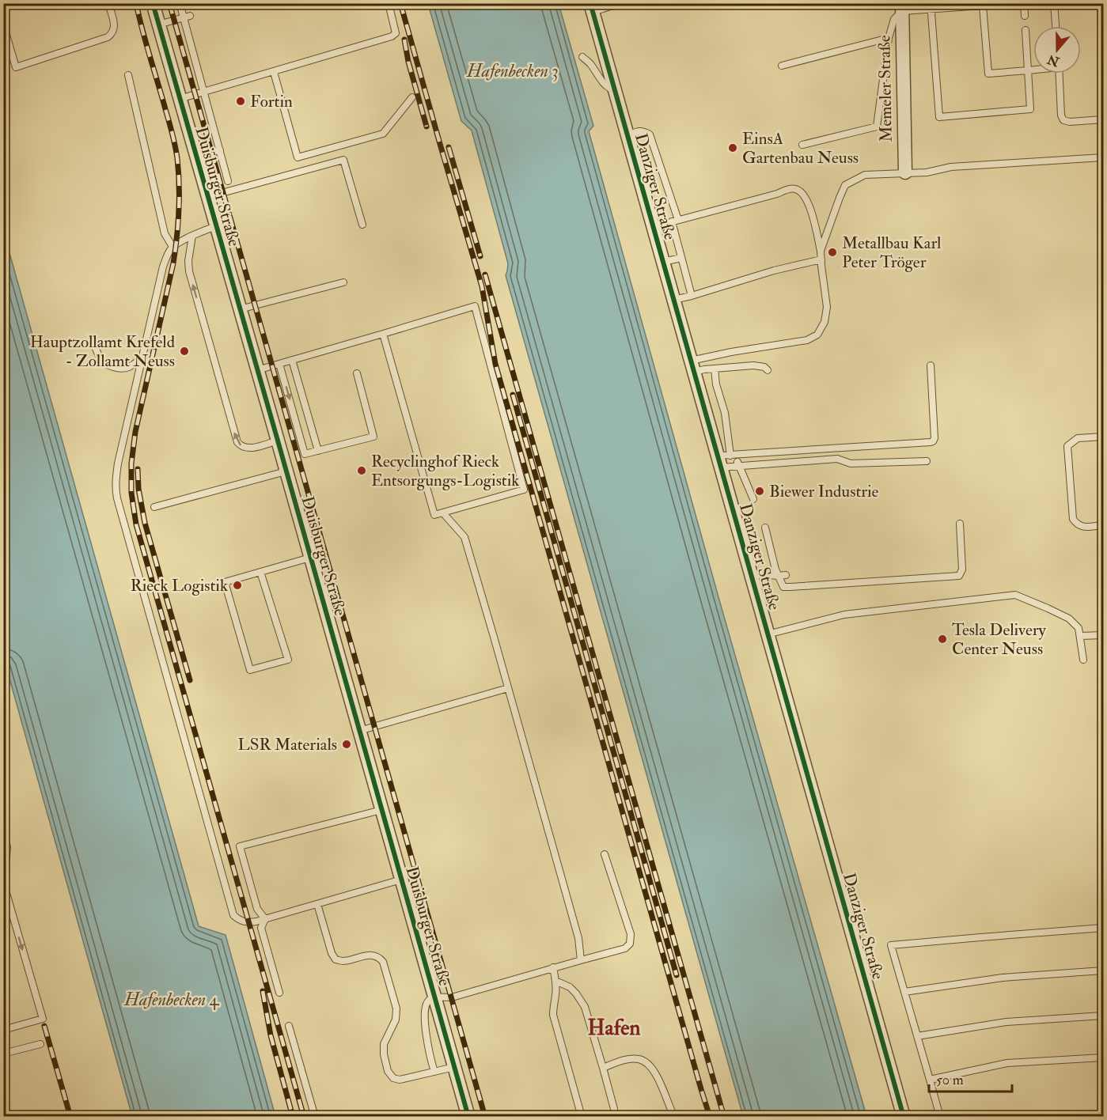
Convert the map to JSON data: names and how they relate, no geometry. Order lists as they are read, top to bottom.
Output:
{
  "streets": {
    "street": ["Memeler Straße", "Duisburger Straße", "Danziger Straße"]
  },
  "districts": ["Hafen"],
  "water": ["Hafenbecken 3", "Hafenbecken 4"],
  "places": [
    "Fortin",
    "EinsA Gartenbau Neuss",
    "Metallbau Karl Peter Tröger",
    "Hauptzollamt Krefeld - Zollamt Neuss",
    "Recyclinghof Rieck Entsorgungs-Logistik",
    "Biewer Industrie",
    "Rieck Logistik",
    "Tesla Delivery Center Neuss",
    "LSR Materials"
  ],
  "scale_bar": "50 m",
  "north": "bottom"
}
